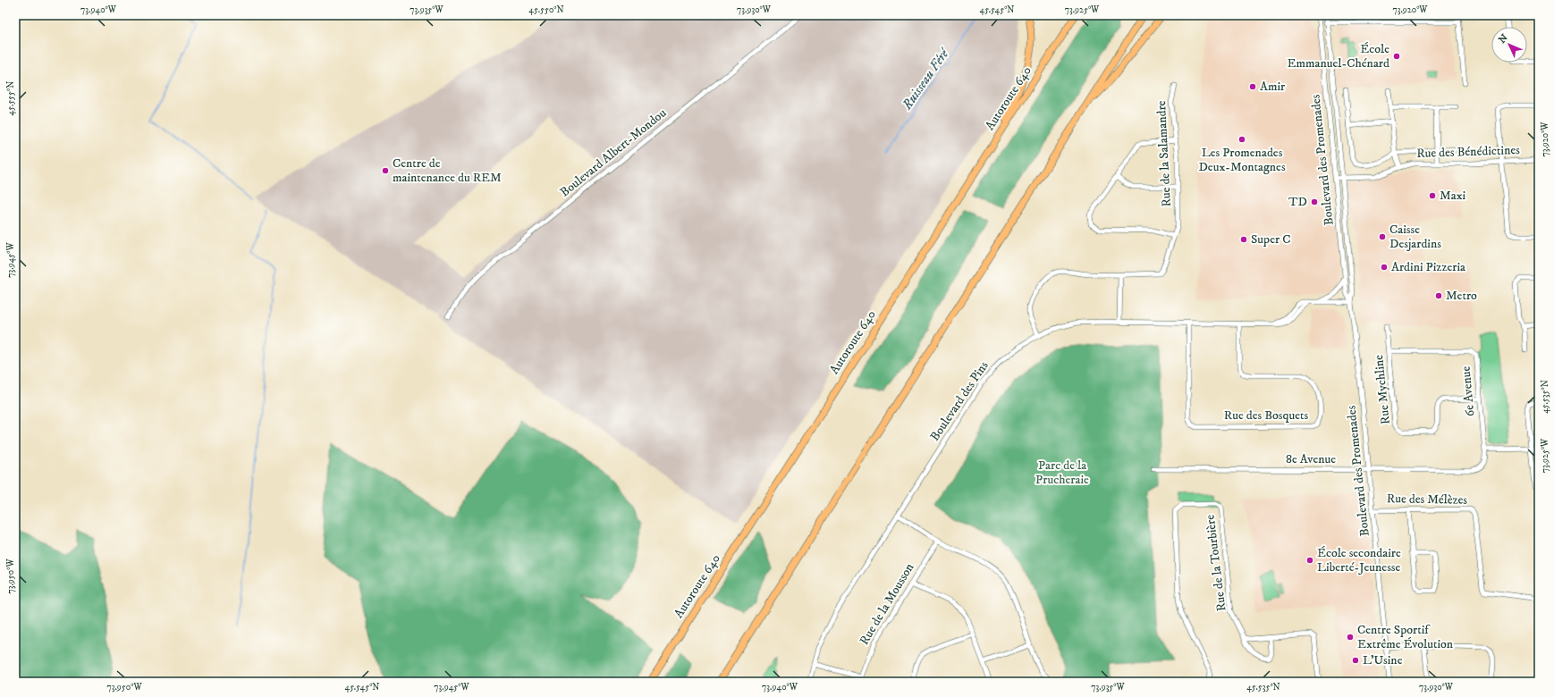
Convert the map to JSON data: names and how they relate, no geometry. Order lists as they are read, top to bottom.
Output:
{
  "streets": {
    "highway": ["Autoroute 640"],
    "street": [
      "Rue des Bénédictines",
      "Boulevard Albert-Mondou",
      "Rue de la Salamandre",
      "Boulevard des Promenades",
      "Rue Mychline",
      "6e Avenue",
      "Boulevard des Pins",
      "Rue des Bosquets",
      "8e Avenue",
      "Rue des Mélèzes",
      "Rue de la Tourbière",
      "Rue de la Mousson"
    ]
  },
  "crossings": [
    ["Rue des Bénédictines", "Boulevard des Promenades"],
    ["Rue de la Salamandre", "Boulevard des Pins"],
    ["Boulevard des Promenades", "8e Avenue"],
    ["Boulevard des Promenades", "Rue des Mélèzes"],
    ["Rue Mychline", "6e Avenue"],
    ["6e Avenue", "8e Avenue"],
    ["Boulevard des Pins", "Rue des Bosquets"]
  ],
  "water": ["Ruisseau Féré"],
  "parks": ["Parc de la Prucheraie"],
  "places": [
    "École Emmanuel-Chénard",
    "Amir",
    "Les Promenades Deux-Montagnes",
    "Centre de maintenance du REM",
    "Maxi",
    "TD",
    "Caisse Desjardins",
    "Super C",
    "Ardini Pizzeria",
    "Metro",
    "École secondaire Liberté-Jeunesse",
    "Centre Sportif Extrême Évolution",
    "L'Usine"
  ],
  "north": "top left",
  "coordinates": [
    "73.940°W",
    "73.935°W",
    "45.550°N",
    "73.930°W",
    "45.545°N",
    "73.925°W",
    "73.920°W",
    "45.555°N",
    "73.945°W",
    "45.535°N",
    "73.950°W"
  ]
}
